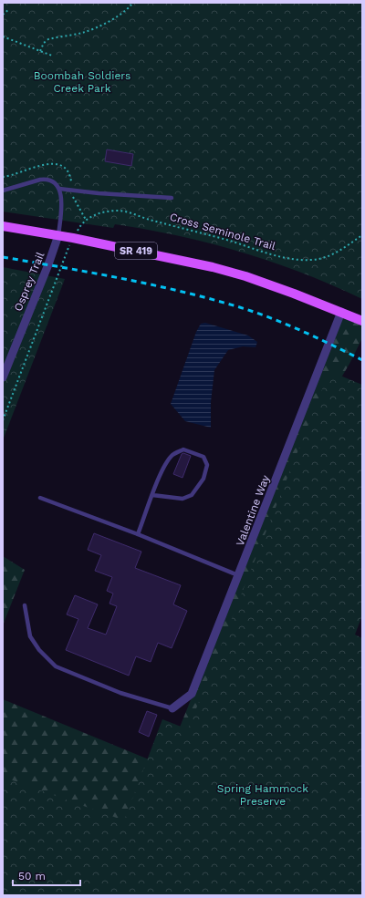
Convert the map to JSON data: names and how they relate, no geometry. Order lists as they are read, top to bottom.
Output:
{
  "streets": {
    "main road": ["SR 419"],
    "street": ["Osprey Trail", "Valentine Way"],
    "path": ["Cross Seminole Trail"]
  },
  "crossings": [
    ["SR 419", "Osprey Trail"],
    ["SR 419", "Valentine Way"]
  ],
  "parks": ["Boombah Soldiers Creek Park", "Spring Hammock Preserve"],
  "scale_bar": "50 m"
}
